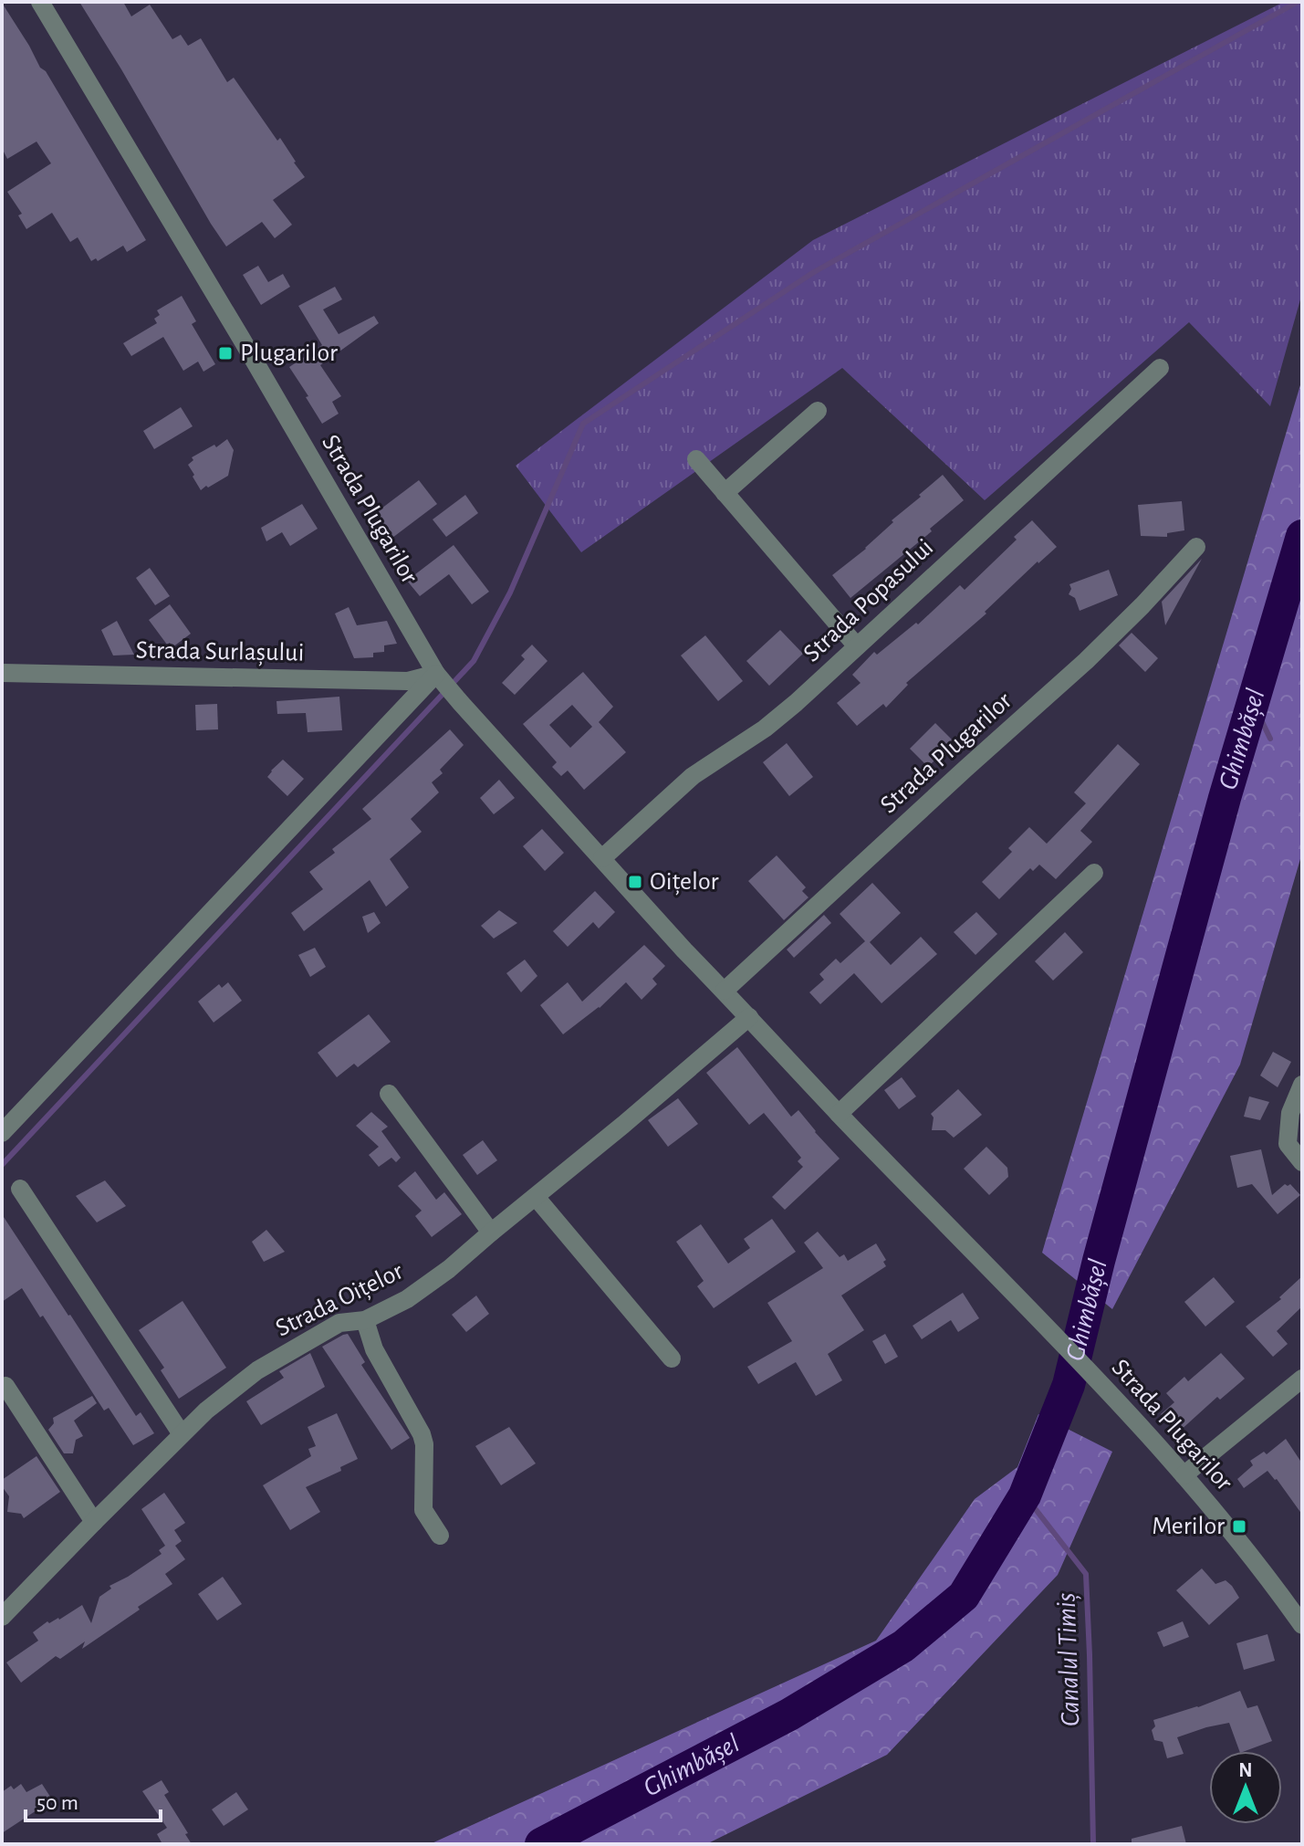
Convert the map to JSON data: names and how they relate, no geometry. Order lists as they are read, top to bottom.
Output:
{
  "streets": {
    "street": [
      "Strada Plugarilor",
      "Strada Popasului",
      "Strada Surlașului",
      "Strada Oițelor"
    ]
  },
  "crossings": [
    ["Strada Plugarilor", "Strada Popasului"],
    ["Strada Plugarilor", "Strada Surlașului"],
    ["Strada Plugarilor", "Strada Oițelor"]
  ],
  "water": ["Ghimbășel", "Canalul Timiș"],
  "places": {
    "transit": ["Plugarilor", "Oițelor", "Merilor"]
  },
  "scale_bar": "50 m",
  "north": "top"
}
